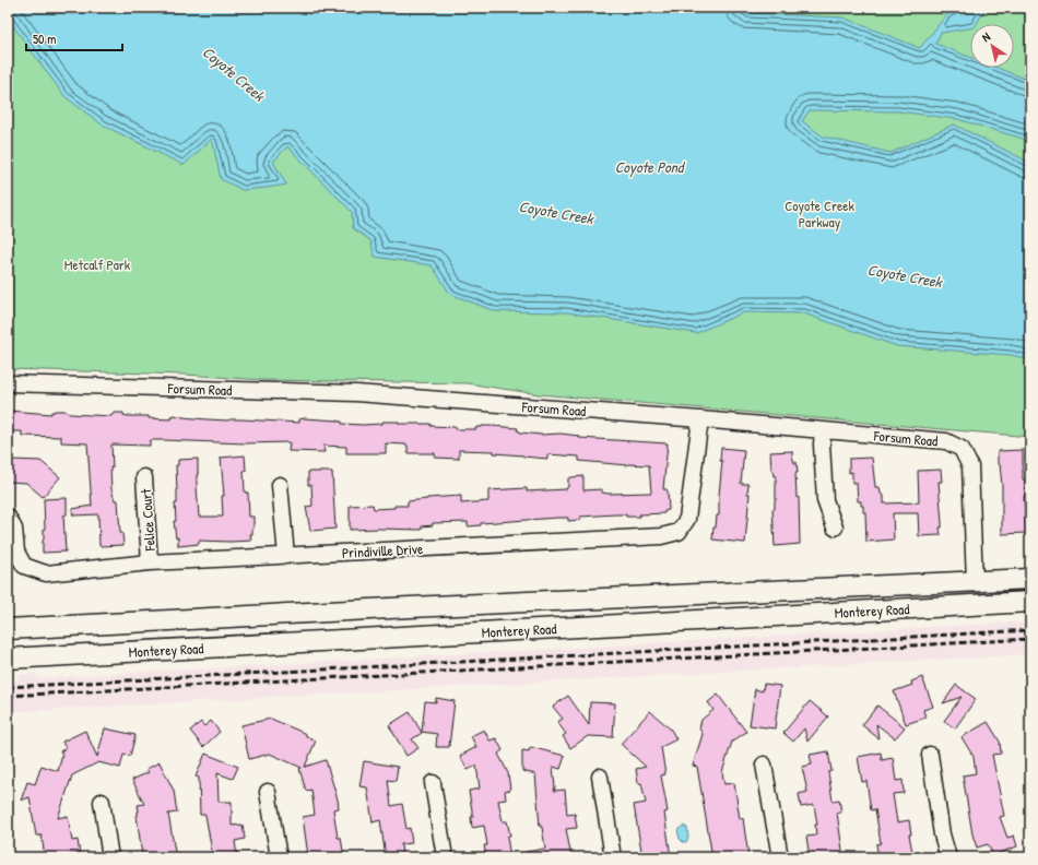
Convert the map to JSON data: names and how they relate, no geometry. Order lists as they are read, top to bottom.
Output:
{
  "streets": {
    "main road": ["Monterey Road"],
    "street": ["Forsum Road", "Felice Court", "Prindiville Drive"]
  },
  "crossings": [
    ["Forsum Road", "Prindiville Drive"],
    ["Forsum Road", "Monterey Road"],
    ["Felice Court", "Prindiville Drive"]
  ],
  "water": ["Coyote Creek", "Coyote Pond"],
  "parks": ["Coyote Creek Parkway", "Metcalf Park"],
  "scale_bar": "50 m",
  "north": "top left"
}
